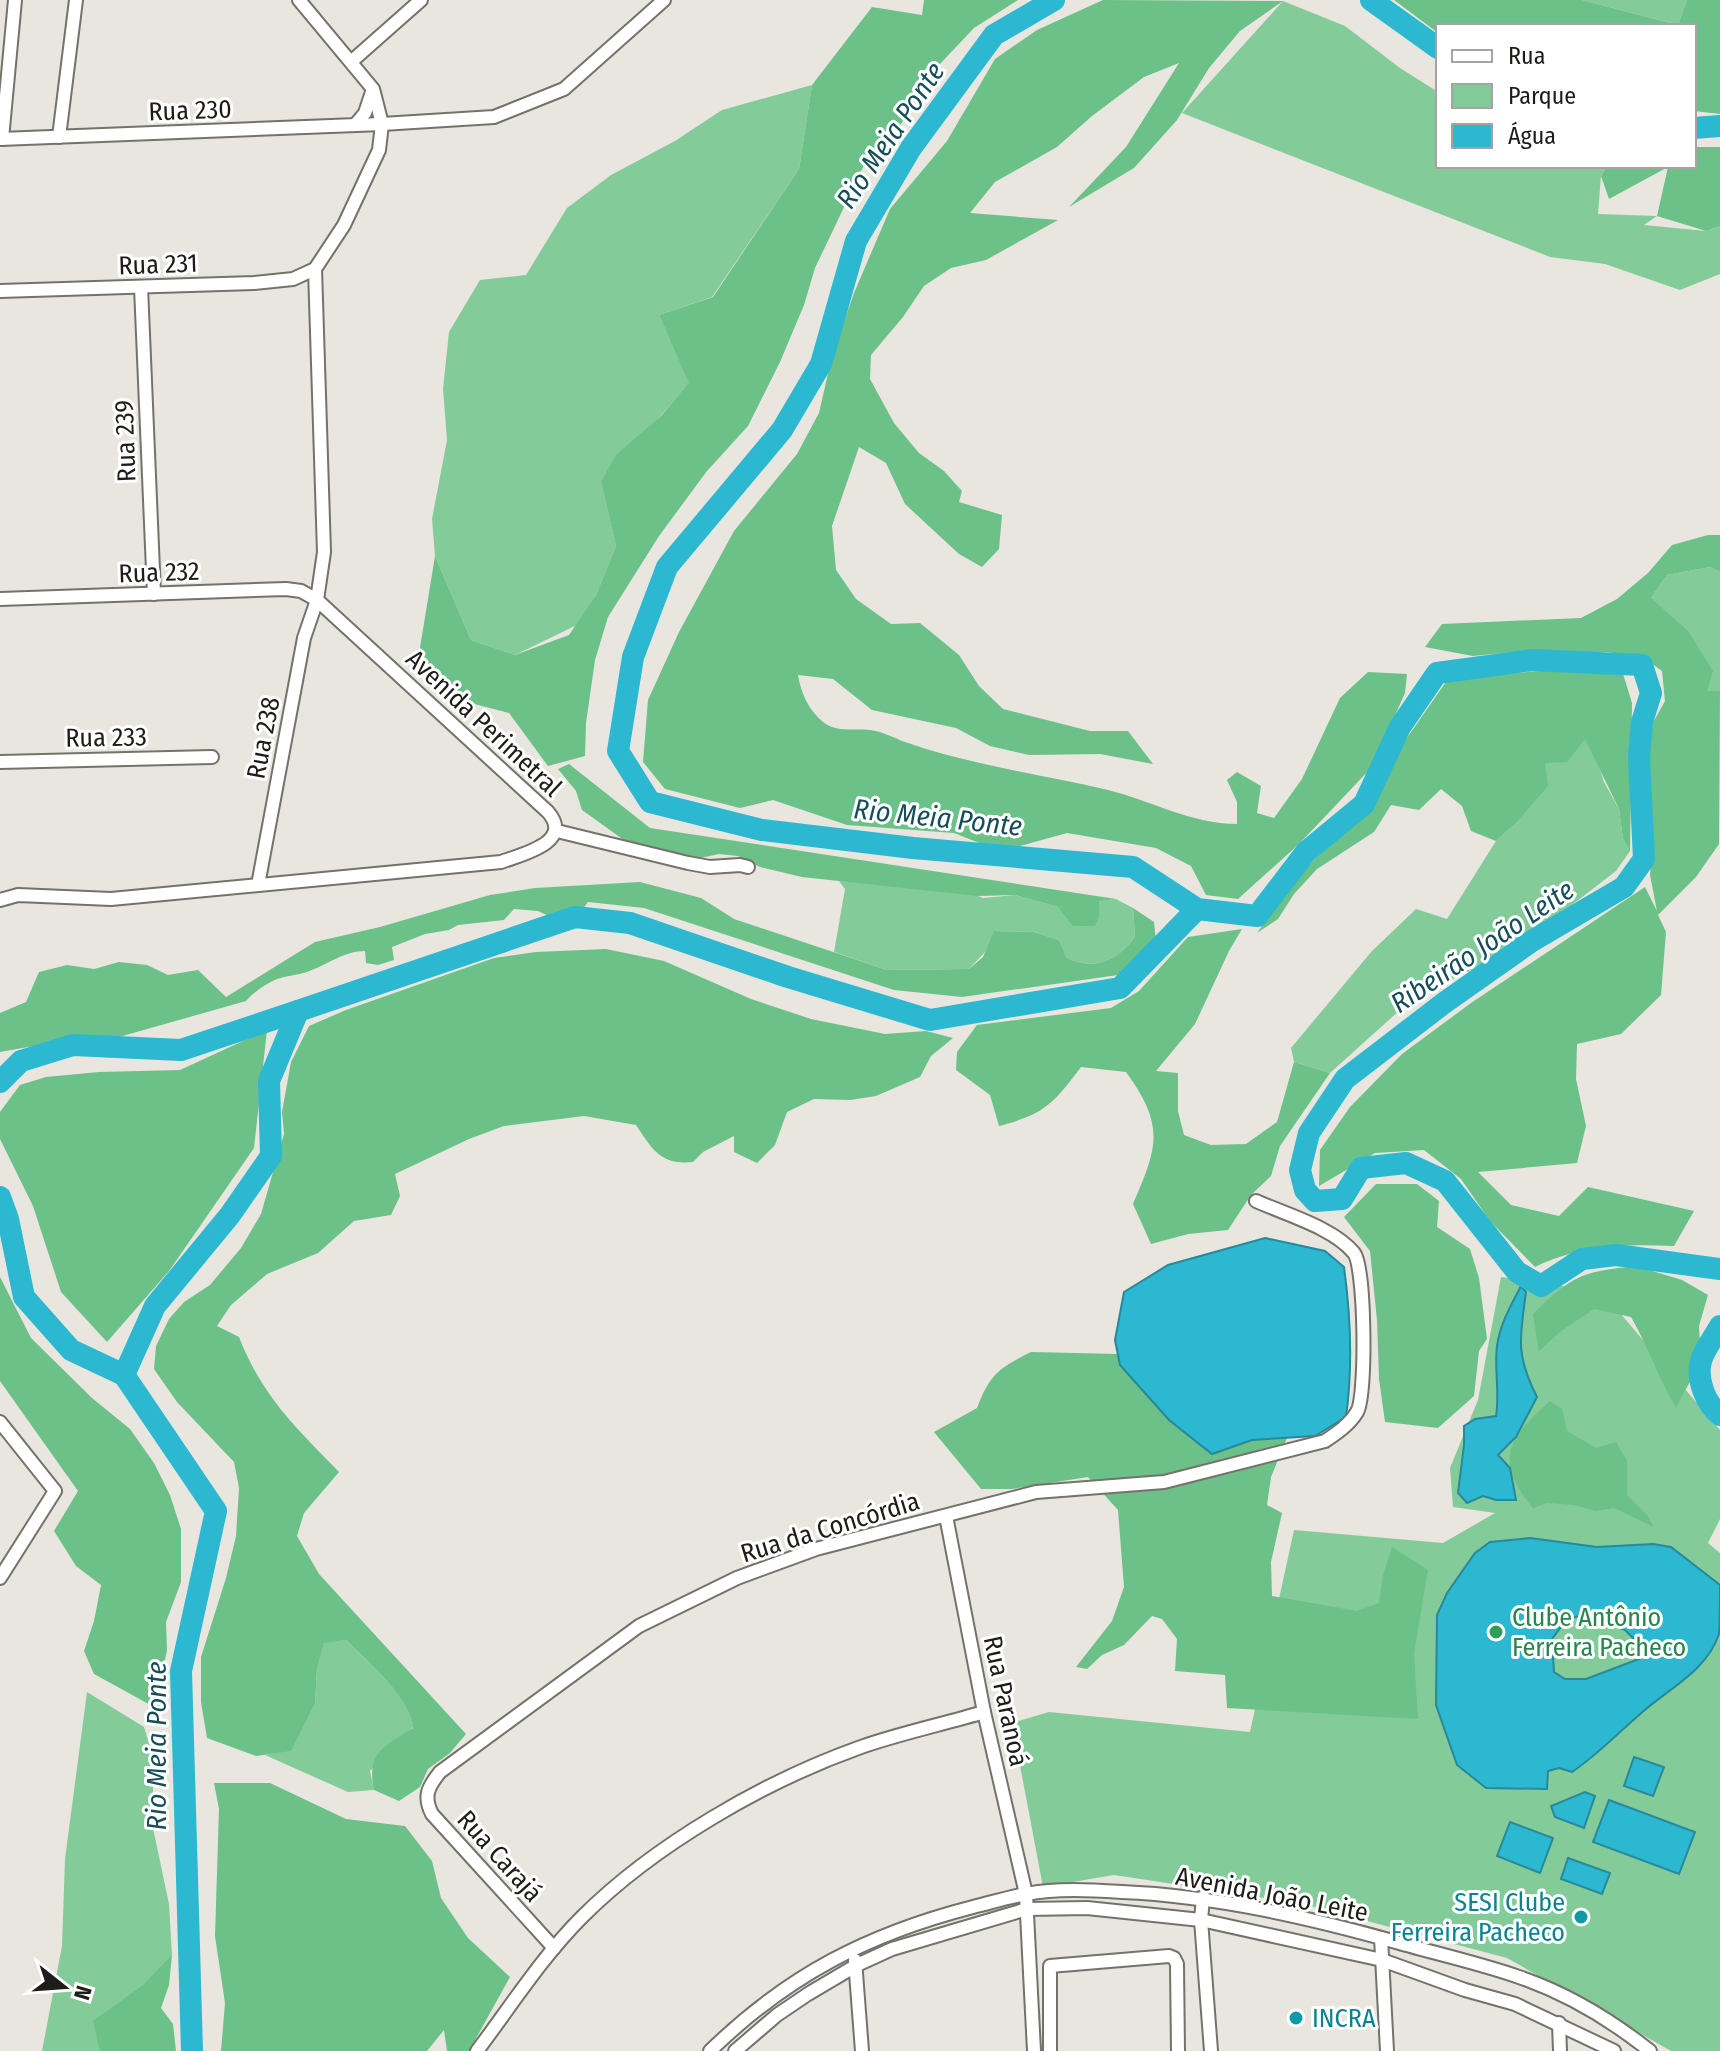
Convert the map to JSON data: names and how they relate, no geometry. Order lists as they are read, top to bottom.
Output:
{
  "streets": {
    "street": [
      "Rua 230",
      "Rua 231",
      "Rua 239",
      "Rua 232",
      "Avenida Perimetral",
      "Rua 233",
      "Rua 238",
      "Rua da Concórdia",
      "Rua Paranoá",
      "Rua Carajá",
      "Avenida João Leite"
    ]
  },
  "crossings": [
    ["Rua 231", "Rua 239"],
    ["Rua 239", "Rua 232"],
    ["Rua 232", "Avenida Perimetral"],
    ["Rua 232", "Rua 238"],
    ["Avenida Perimetral", "Rua 238"],
    ["Rua da Concórdia", "Rua Paranoá"],
    ["Rua da Concórdia", "Rua Carajá"],
    ["Rua Paranoá", "Avenida João Leite"]
  ],
  "water": ["Rio Meia Ponte", "Ribeirão João Leite"],
  "places": ["Clube Antônio Ferreira Pacheco", "SESI Clube Ferreira Pacheco", "INCRA"],
  "legend": ["Rua", "Parque", "Água"],
  "north": "right"
}
